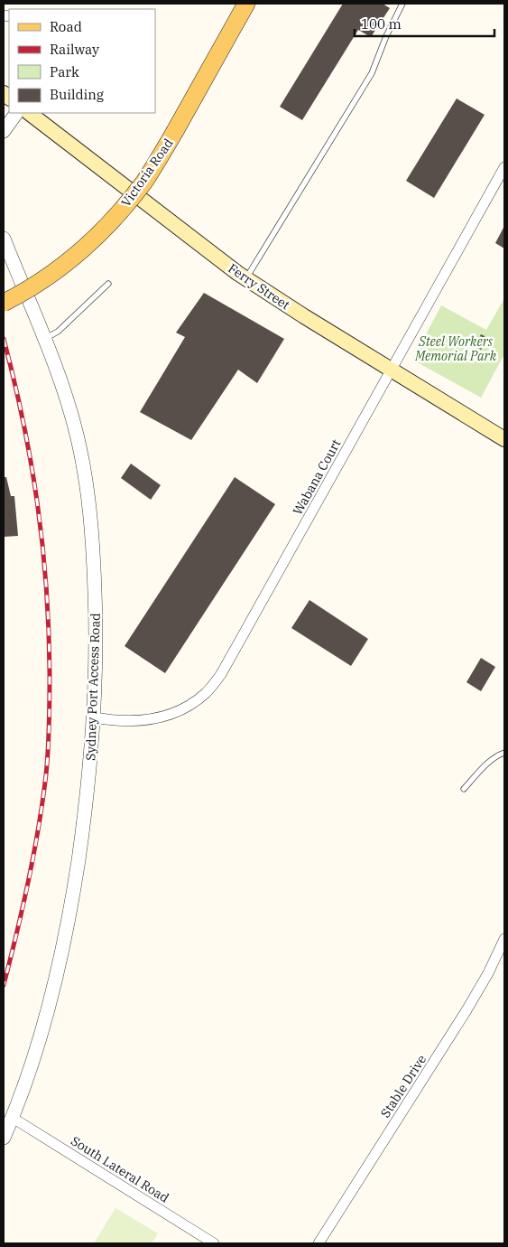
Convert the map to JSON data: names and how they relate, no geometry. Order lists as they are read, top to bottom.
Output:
{
  "streets": {
    "main road": ["Victoria Road", "Ferry Street"],
    "street": [
      "Wabana Court",
      "Sydney Port Access Road",
      "Stable Drive",
      "South Lateral Road"
    ]
  },
  "crossings": [
    ["Ferry Street", "Wabana Court"],
    ["Wabana Court", "Sydney Port Access Road"],
    ["Sydney Port Access Road", "South Lateral Road"]
  ],
  "parks": ["Steel Workers Memorial Park"],
  "legend": [
    "Road",
    "Railway",
    "Park",
    "Building"
  ],
  "scale_bar": "100 m"
}
